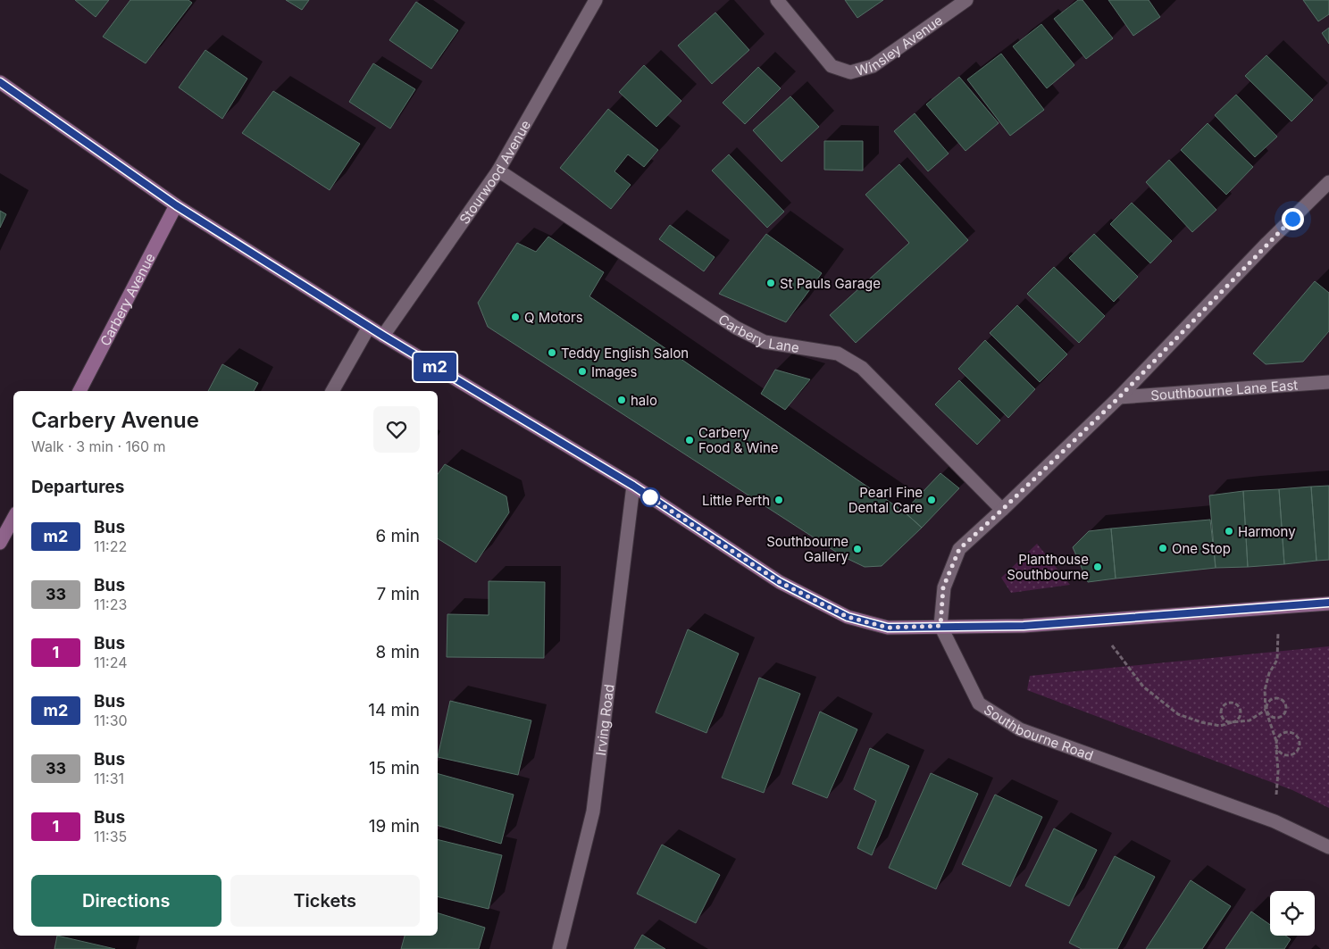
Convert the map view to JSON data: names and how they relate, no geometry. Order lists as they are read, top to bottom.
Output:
{
  "streets": {
    "main road": ["Carbery Avenue"],
    "street": [
      "Winsley Avenue",
      "Stourwood Avenue",
      "Carbery Lane",
      "Southbourne Lane East",
      "Irving Road",
      "Southbourne Road"
    ]
  },
  "crossings": [
    ["Stourwood Avenue", "Carbery Lane"]
  ],
  "places": [
    "St Pauls Garage",
    "Q Motors",
    "Teddy English Salon",
    "Images",
    "halo",
    "Carbery Food & Wine",
    "Little Perth",
    "Pearl Fine Dental Care",
    "Harmony",
    "One Stop",
    "Southbourne Gallery",
    "Planthouse Southbourne"
  ],
  "lines": ["bus line m2"],
  "page": {
    "on_map": "m2",
    "heading": [
      ["Carbery Avenue", "Walk · 3 min · 160 m"],
      "Departures"
    ],
    "list": [
      {
        "mark": "m2",
        "name": "Bus",
        "note": "11:22",
        "value": "6 min"
      },
      {
        "mark": "33",
        "name": "Bus",
        "note": "11:23",
        "value": "7 min"
      },
      {
        "mark": "1",
        "name": "Bus",
        "note": "11:24",
        "value": "8 min"
      },
      {
        "mark": "m2",
        "name": "Bus",
        "note": "11:30",
        "value": "14 min"
      },
      {
        "mark": "33",
        "name": "Bus",
        "note": "11:31",
        "value": "15 min"
      },
      {
        "mark": "1",
        "name": "Bus",
        "note": "11:35",
        "value": "19 min"
      }
    ],
    "buttons": ["Directions", "Tickets"]
  }
}
